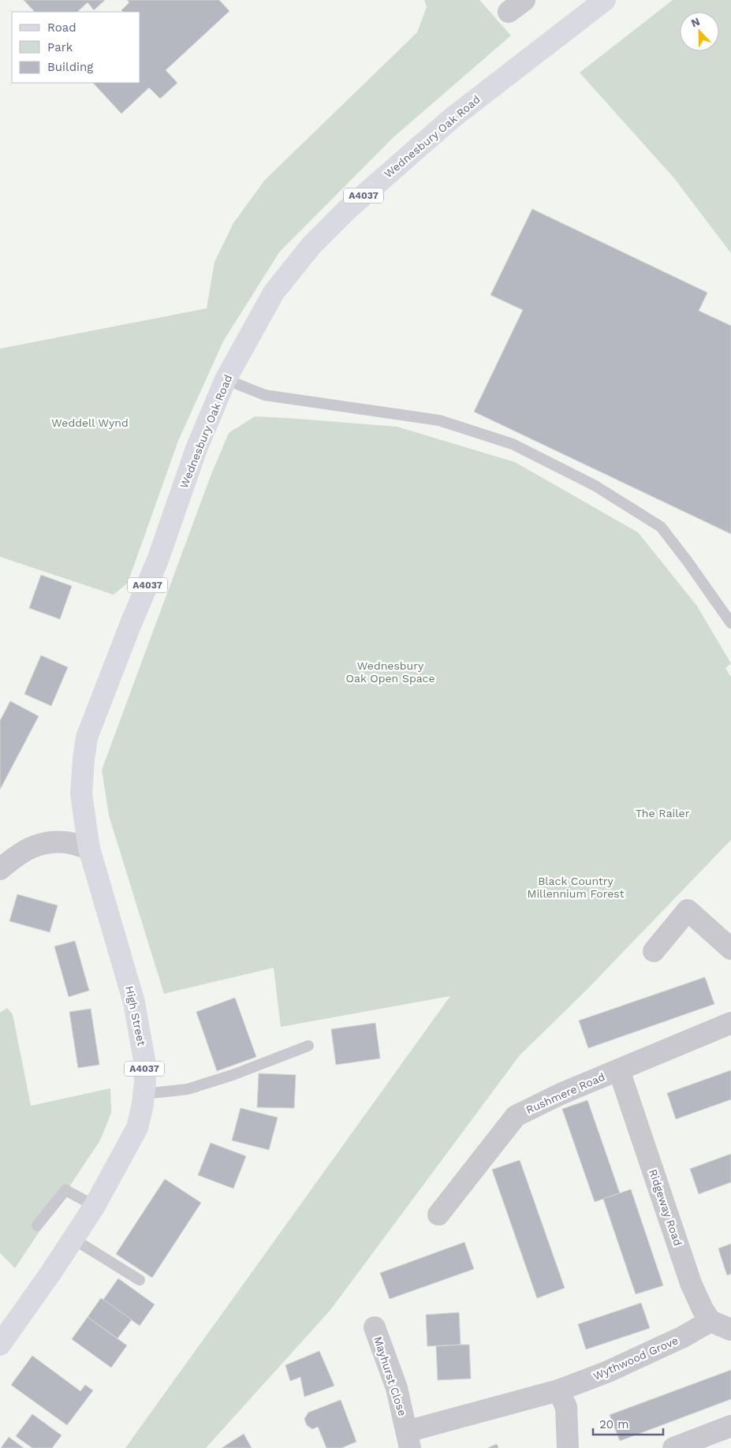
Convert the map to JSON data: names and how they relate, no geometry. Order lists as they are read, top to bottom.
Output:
{
  "streets": {
    "main road": ["Wednesbury Oak Road", "A4037", "High Street"],
    "street": [
      "Rushmere Road",
      "Ridgeway Road",
      "Wythwood Grove",
      "Mayhurst Close"
    ]
  },
  "crossings": [
    ["Wednesbury Oak Road", "High Street"],
    ["Rushmere Road", "Ridgeway Road"],
    ["Ridgeway Road", "Wythwood Grove"],
    ["Wythwood Grove", "Mayhurst Close"]
  ],
  "parks": [
    "Weddell Wynd",
    "Wednesbury Oak Open Space",
    "The Railer",
    "Black Country Millennium Forest"
  ],
  "legend": ["Road", "Park", "Building"],
  "scale_bar": "20 m",
  "north": "top left"
}
